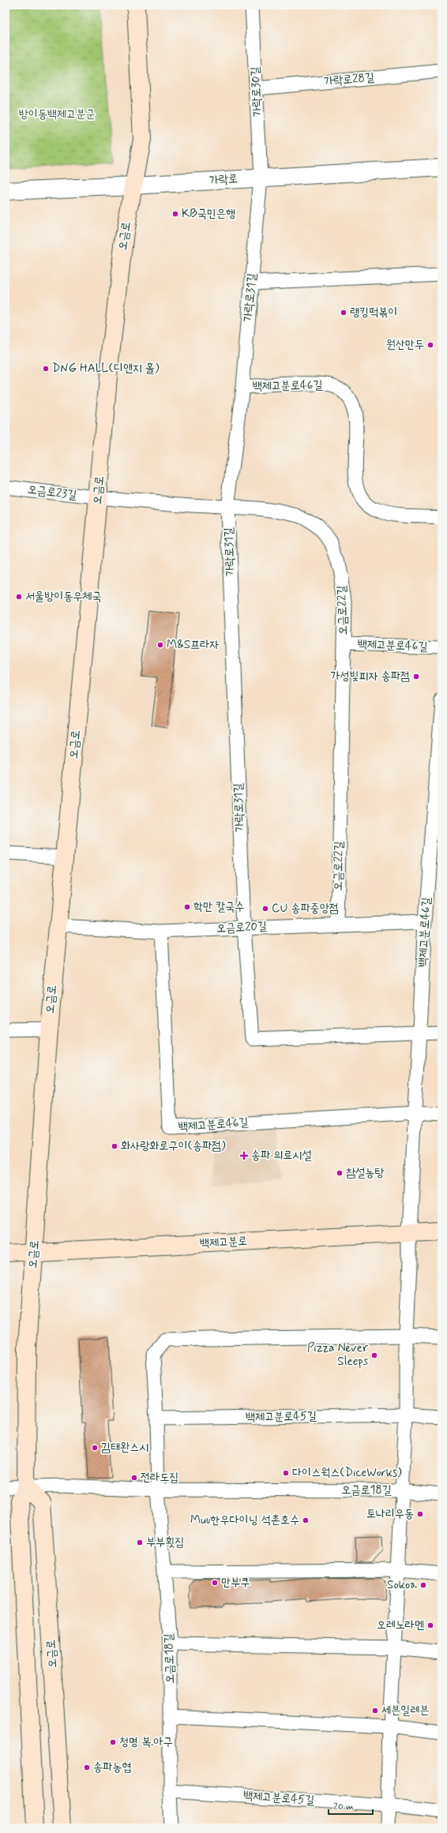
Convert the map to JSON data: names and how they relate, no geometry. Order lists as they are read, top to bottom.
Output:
{
  "streets": {
    "main road": ["오금로", "백제고분로"],
    "street": [
      "가락로28길",
      "가락로30길",
      "가락로",
      "가락로31길",
      "백제고분로46길",
      "오금로23길",
      "오금로22길",
      "오금로20길",
      "백제고분로45길",
      "오금로18길"
    ]
  },
  "crossings": [
    ["가락로28길", "가락로30길"],
    ["가락로30길", "가락로"],
    ["가락로30길", "가락로31길"],
    ["가락로", "오금로"],
    ["가락로", "가락로31길"],
    ["오금로", "오금로23길"],
    ["오금로", "오금로22길"],
    ["오금로", "오금로20길"],
    ["오금로", "백제고분로"],
    ["오금로", "오금로18길"],
    ["가락로31길", "백제고분로46길"],
    ["가락로31길", "오금로22길"],
    ["가락로31길", "오금로20길"],
    ["백제고분로46길", "오금로22길"],
    ["백제고분로46길", "오금로20길"],
    ["백제고분로46길", "백제고분로"],
    ["오금로23길", "오금로22길"],
    ["오금로22길", "오금로20길"],
    ["백제고분로45길", "오금로18길"]
  ],
  "parks": ["방이동백제고분군"],
  "places": {
    "other": [
      "KB국민은행",
      "랭킹떡볶이",
      "원산만두",
      "DNG HALL(디앤지 홀)",
      "서울방이동우체국",
      "M&S프라자",
      "가성빛피자 송파점",
      "학만 칼국수",
      "CU 송파중앙점",
      "화사랑화로구이(송파점)",
      "참설농탕",
      "Pizza Never Sleeps",
      "김태완스시",
      "다이스웍스(DiceWorks)",
      "전라도집",
      "토나리우동",
      "Muu한우다이닝 석촌호수",
      "부부횟집",
      "만부쿠",
      "Sokoa",
      "오레노라멘",
      "세븐일레븐",
      "청명 복.아구",
      "송파농협"
    ],
    "health": ["송파 의료시설"]
  },
  "scale_bar": "20 m"
}
